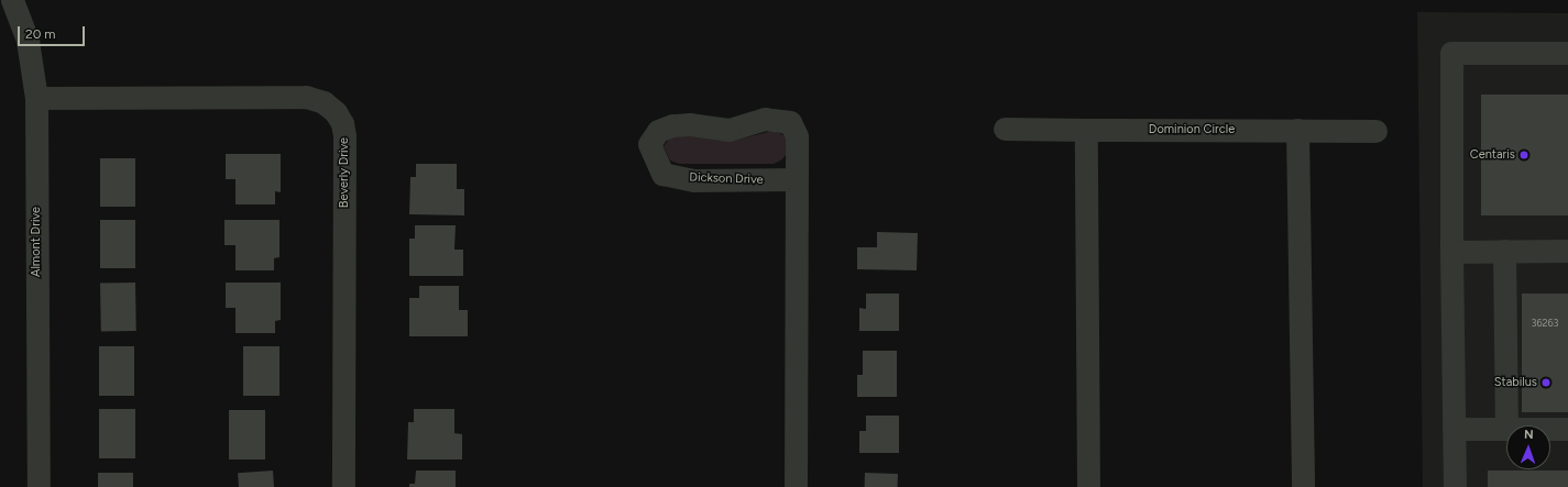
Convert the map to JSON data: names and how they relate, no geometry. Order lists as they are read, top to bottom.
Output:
{
  "streets": {
    "street": [
      "Dominion Circle",
      "Beverly Drive",
      "Dickson Drive",
      "Almont Drive"
    ]
  },
  "crossings": [
    ["Beverly Drive", "Almont Drive"]
  ],
  "places": ["Centaris", "Stabilus"],
  "house_numbers": ["36263"],
  "scale_bar": "20 m",
  "north": "top"
}
